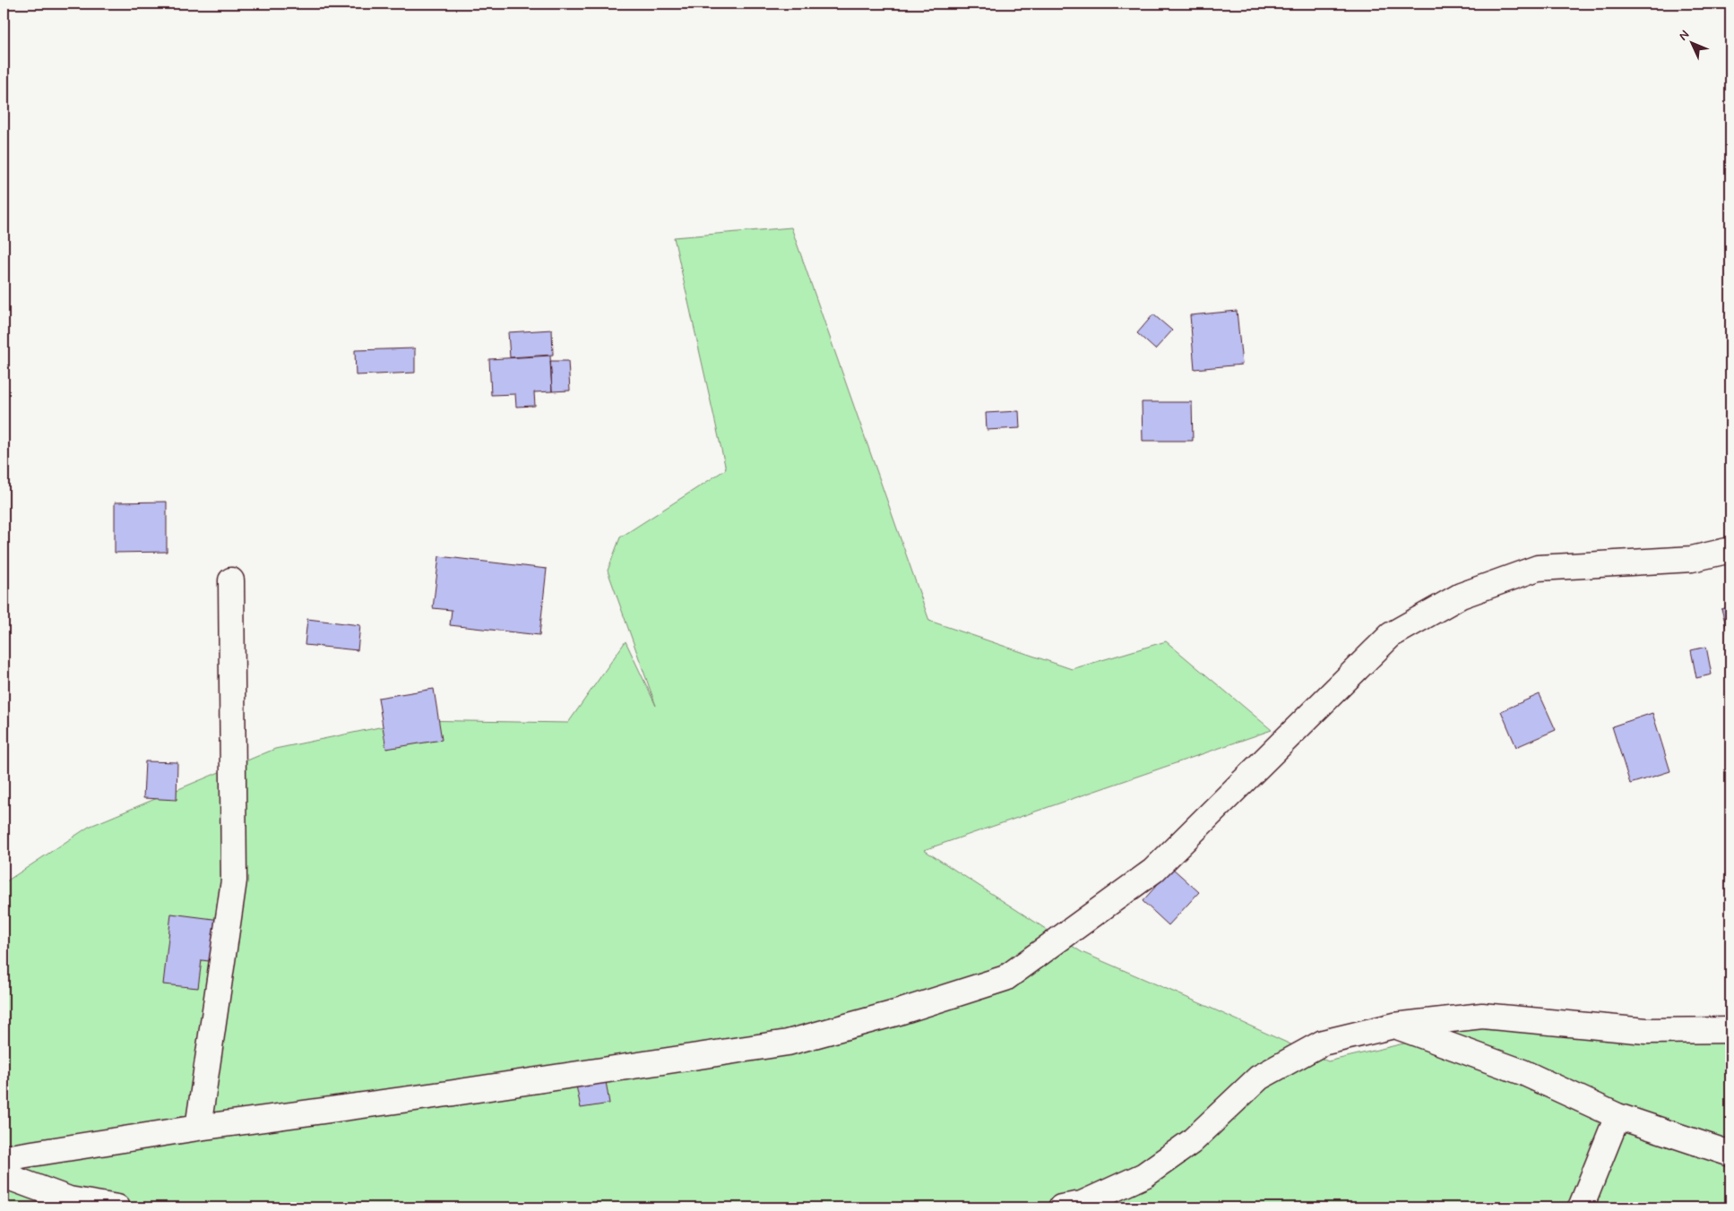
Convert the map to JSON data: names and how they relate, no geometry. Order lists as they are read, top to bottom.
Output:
{
  "north": "top left"
}
